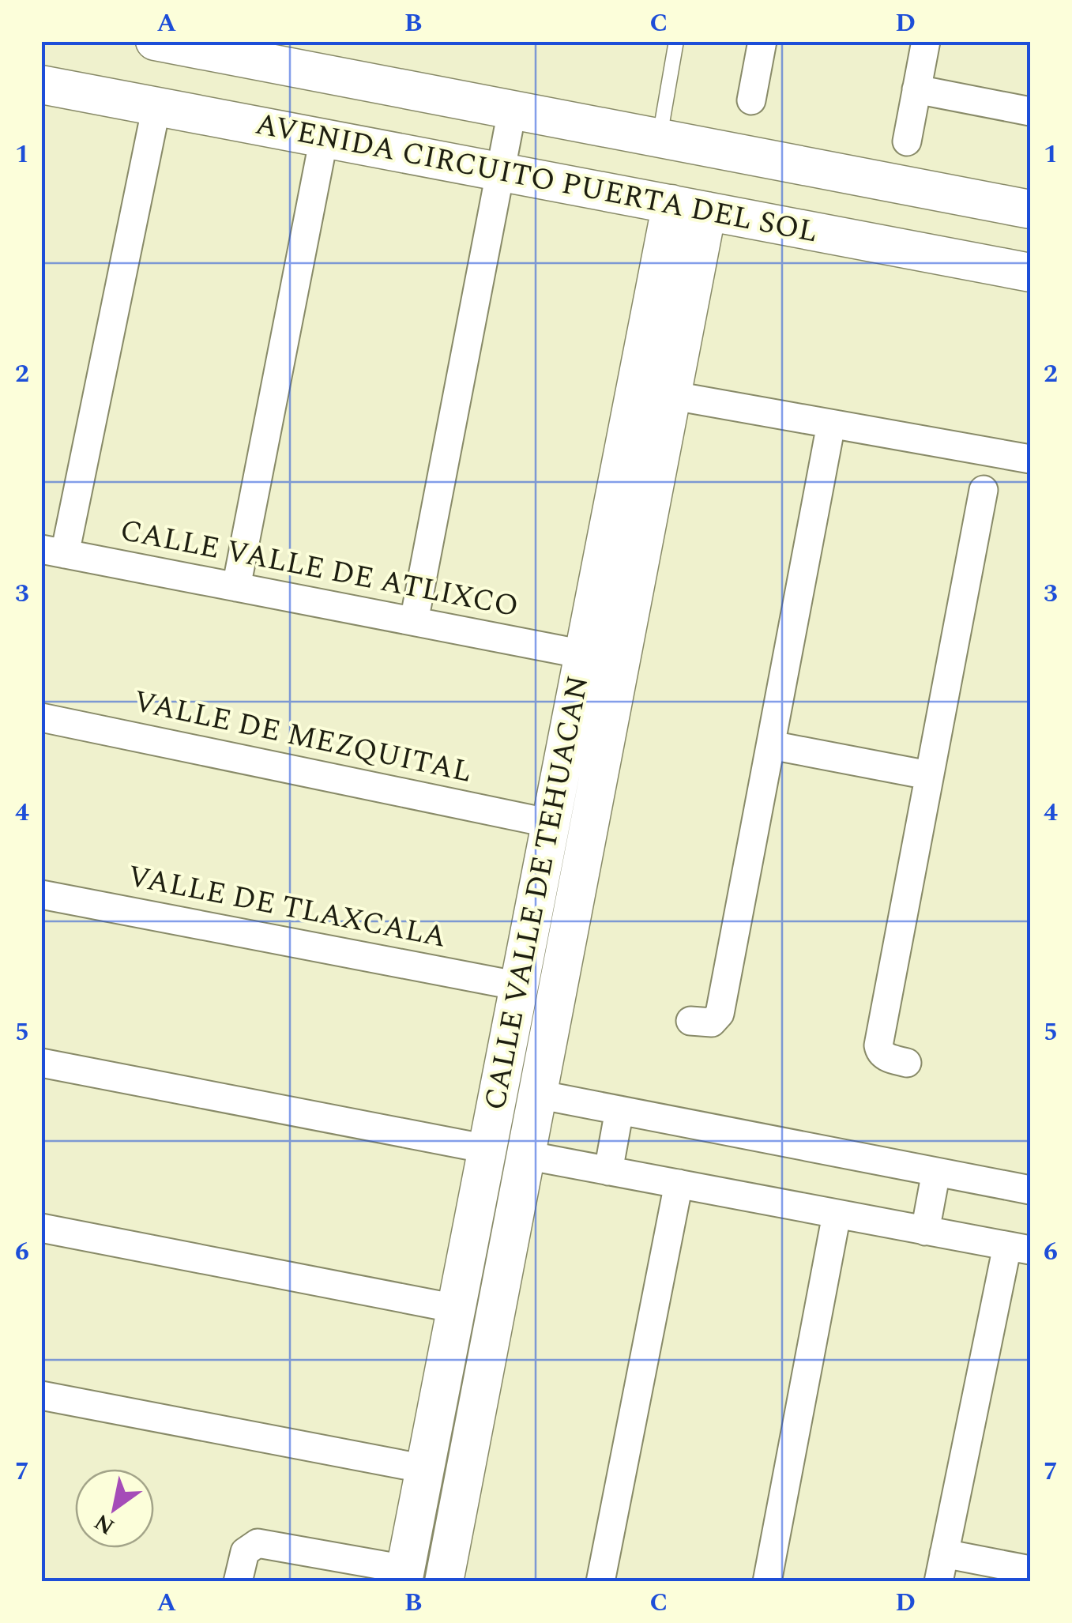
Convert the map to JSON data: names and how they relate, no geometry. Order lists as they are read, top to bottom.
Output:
{
  "streets": {
    "street": [
      "AVENIDA CIRCUITO PUERTA DEL SOL",
      "CALLE VALLE DE ATLIXCO",
      "VALLE DE MEZQUITAL",
      "CALLE VALLE DE TEHUACAN",
      "VALLE DE TLAXCALA"
    ]
  },
  "crossings": [
    ["AVENIDA CIRCUITO PUERTA DEL SOL", "CALLE VALLE DE TEHUACAN"],
    ["CALLE VALLE DE ATLIXCO", "CALLE VALLE DE TEHUACAN"],
    ["VALLE DE MEZQUITAL", "CALLE VALLE DE TEHUACAN"],
    ["CALLE VALLE DE TEHUACAN", "VALLE DE TLAXCALA"]
  ],
  "north": "bottom left",
  "grid": {
    "columns": [
      "A",
      "B",
      "C",
      "D"
    ],
    "rows": [
      "1",
      "2",
      "3",
      "4",
      "5",
      "6",
      "7"
    ]
  }
}
